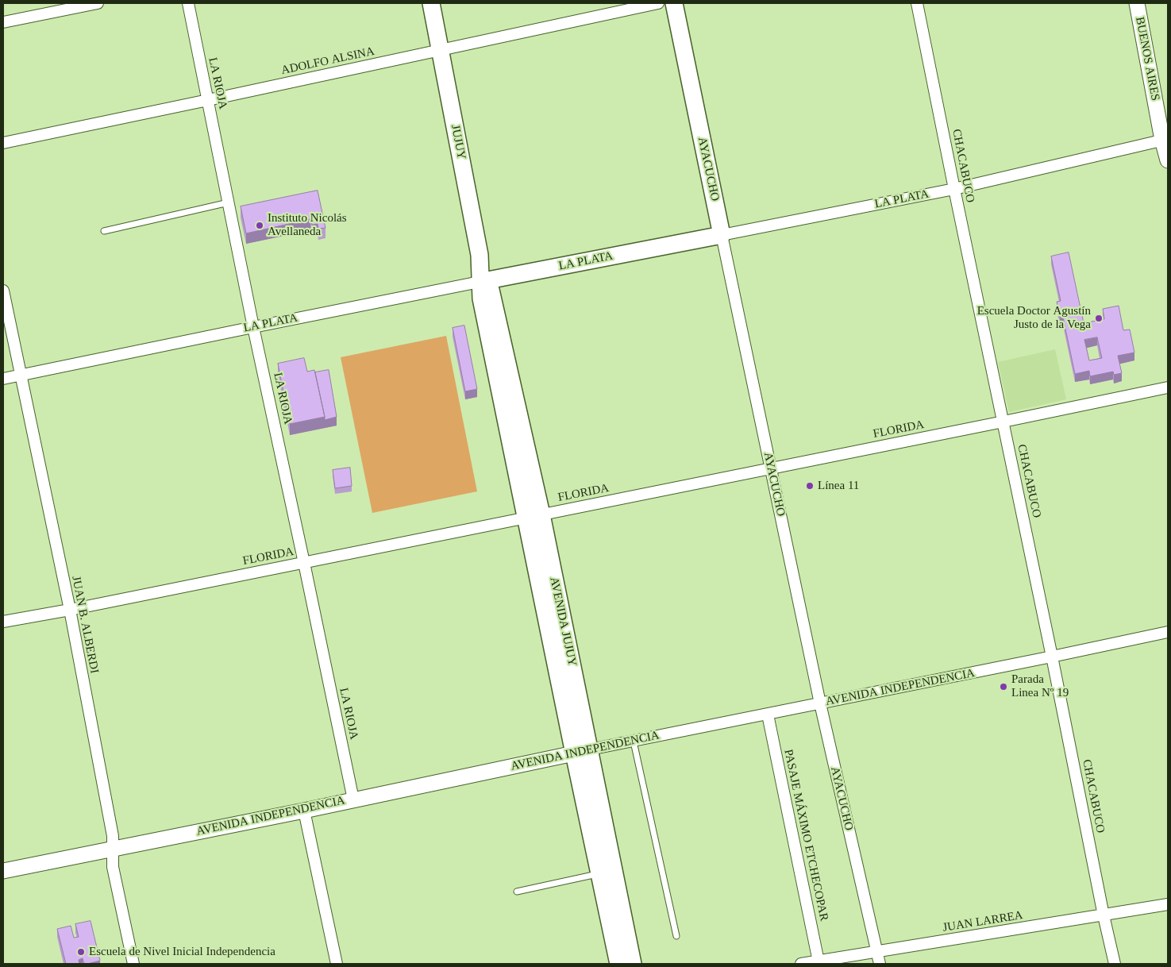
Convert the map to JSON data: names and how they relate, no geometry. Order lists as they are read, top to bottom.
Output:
{
  "streets": {
    "main road": [
      "BUENOS AIRES",
      "JUJUY",
      "AYACUCHO",
      "LA PLATA",
      "AVENIDA JUJUY",
      "AVENIDA INDEPENDENCIA"
    ],
    "street": [
      "ADOLFO ALSINA",
      "LA RIOJA",
      "CHACABUCO",
      "FLORIDA",
      "JUAN B. ALBERDI",
      "PASAJE MÁXIMO ETCHECOPAR",
      "JUAN LARREA"
    ]
  },
  "crossings": [
    ["BUENOS AIRES", "LA PLATA"],
    ["ADOLFO ALSINA", "LA RIOJA"],
    ["ADOLFO ALSINA", "JUJUY"],
    ["LA RIOJA", "LA PLATA"],
    ["LA RIOJA", "FLORIDA"],
    ["LA RIOJA", "AVENIDA INDEPENDENCIA"],
    ["JUJUY", "LA PLATA"],
    ["JUJUY", "AVENIDA JUJUY"],
    ["CHACABUCO", "LA PLATA"],
    ["CHACABUCO", "FLORIDA"],
    ["CHACABUCO", "AVENIDA INDEPENDENCIA"],
    ["CHACABUCO", "JUAN LARREA"],
    ["AYACUCHO", "LA PLATA"],
    ["AYACUCHO", "FLORIDA"],
    ["AYACUCHO", "AVENIDA INDEPENDENCIA"],
    ["AYACUCHO", "JUAN LARREA"],
    ["LA PLATA", "AVENIDA JUJUY"],
    ["LA PLATA", "JUAN B. ALBERDI"],
    ["FLORIDA", "AVENIDA JUJUY"],
    ["FLORIDA", "JUAN B. ALBERDI"],
    ["AVENIDA JUJUY", "AVENIDA INDEPENDENCIA"],
    ["JUAN B. ALBERDI", "AVENIDA INDEPENDENCIA"],
    ["AVENIDA INDEPENDENCIA", "PASAJE MÁXIMO ETCHECOPAR"],
    ["PASAJE MÁXIMO ETCHECOPAR", "JUAN LARREA"]
  ],
  "places": [
    "Instituto Nicolás Avellaneda",
    "Escuela Doctor Agustín Justo de la Vega",
    "Línea 11",
    "Parada Linea Nº 19",
    "Escuela de Nivel Inicial Independencia"
  ]
}
